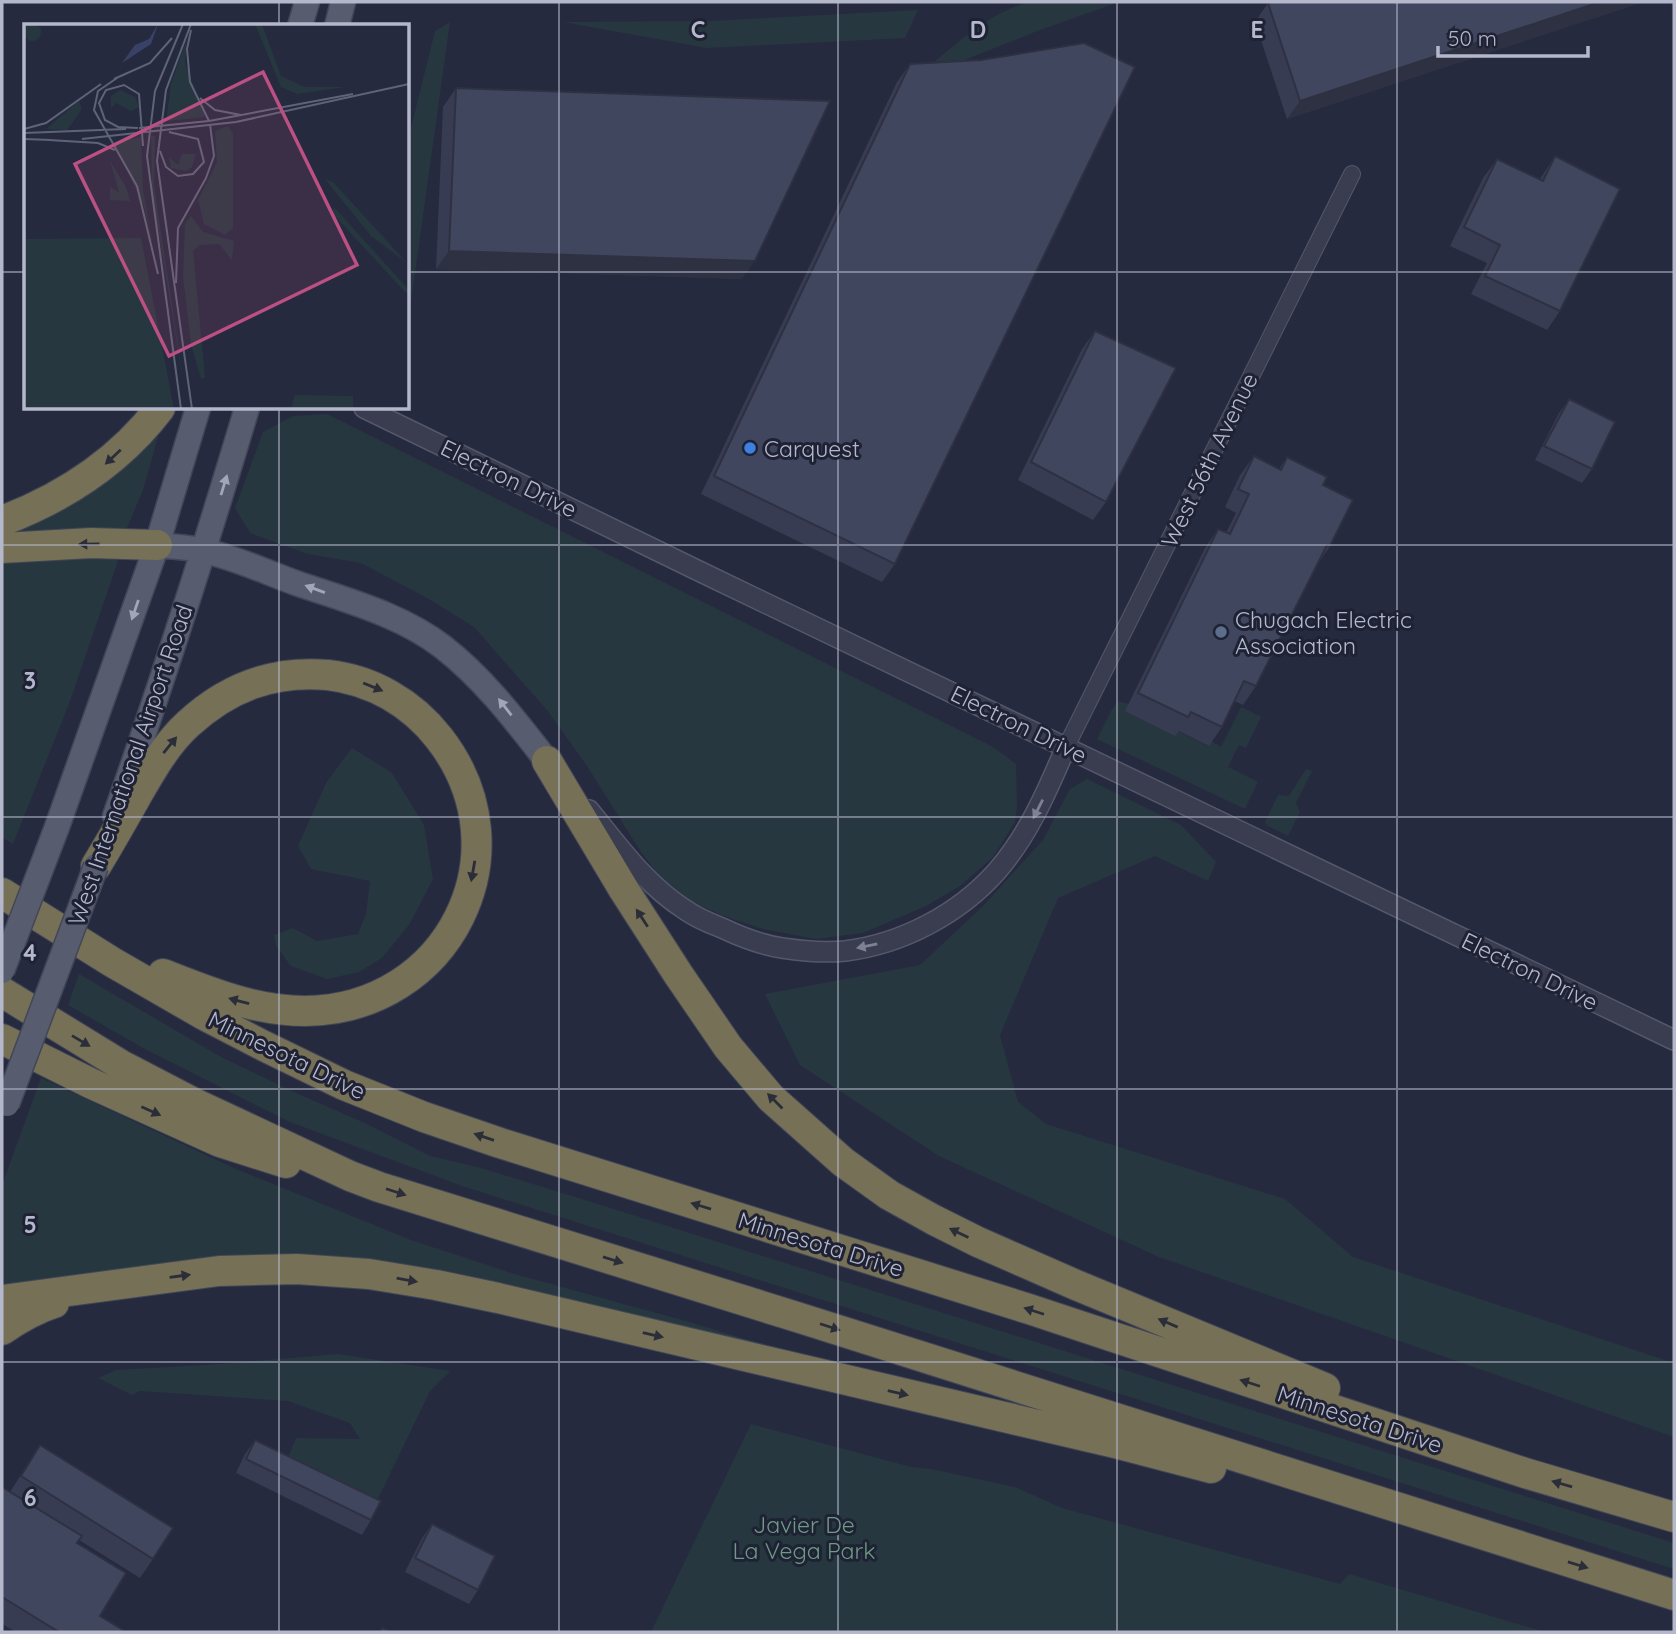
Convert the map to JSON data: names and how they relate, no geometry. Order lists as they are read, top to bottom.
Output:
{
  "streets": {
    "highway": ["Minnesota Drive"],
    "main road": ["West International Airport Road"],
    "street": ["West 56th Avenue", "Electron Drive"]
  },
  "crossings": [
    ["West 56th Avenue", "Electron Drive"]
  ],
  "parks": ["Javier De La Vega Park"],
  "places": ["Carquest", "Chugach Electric Association"],
  "scale_bar": "50 m",
  "grid": {
    "columns": ["C", "D", "E"],
    "rows": [
      "3",
      "4",
      "5",
      "6"
    ]
  }
}
